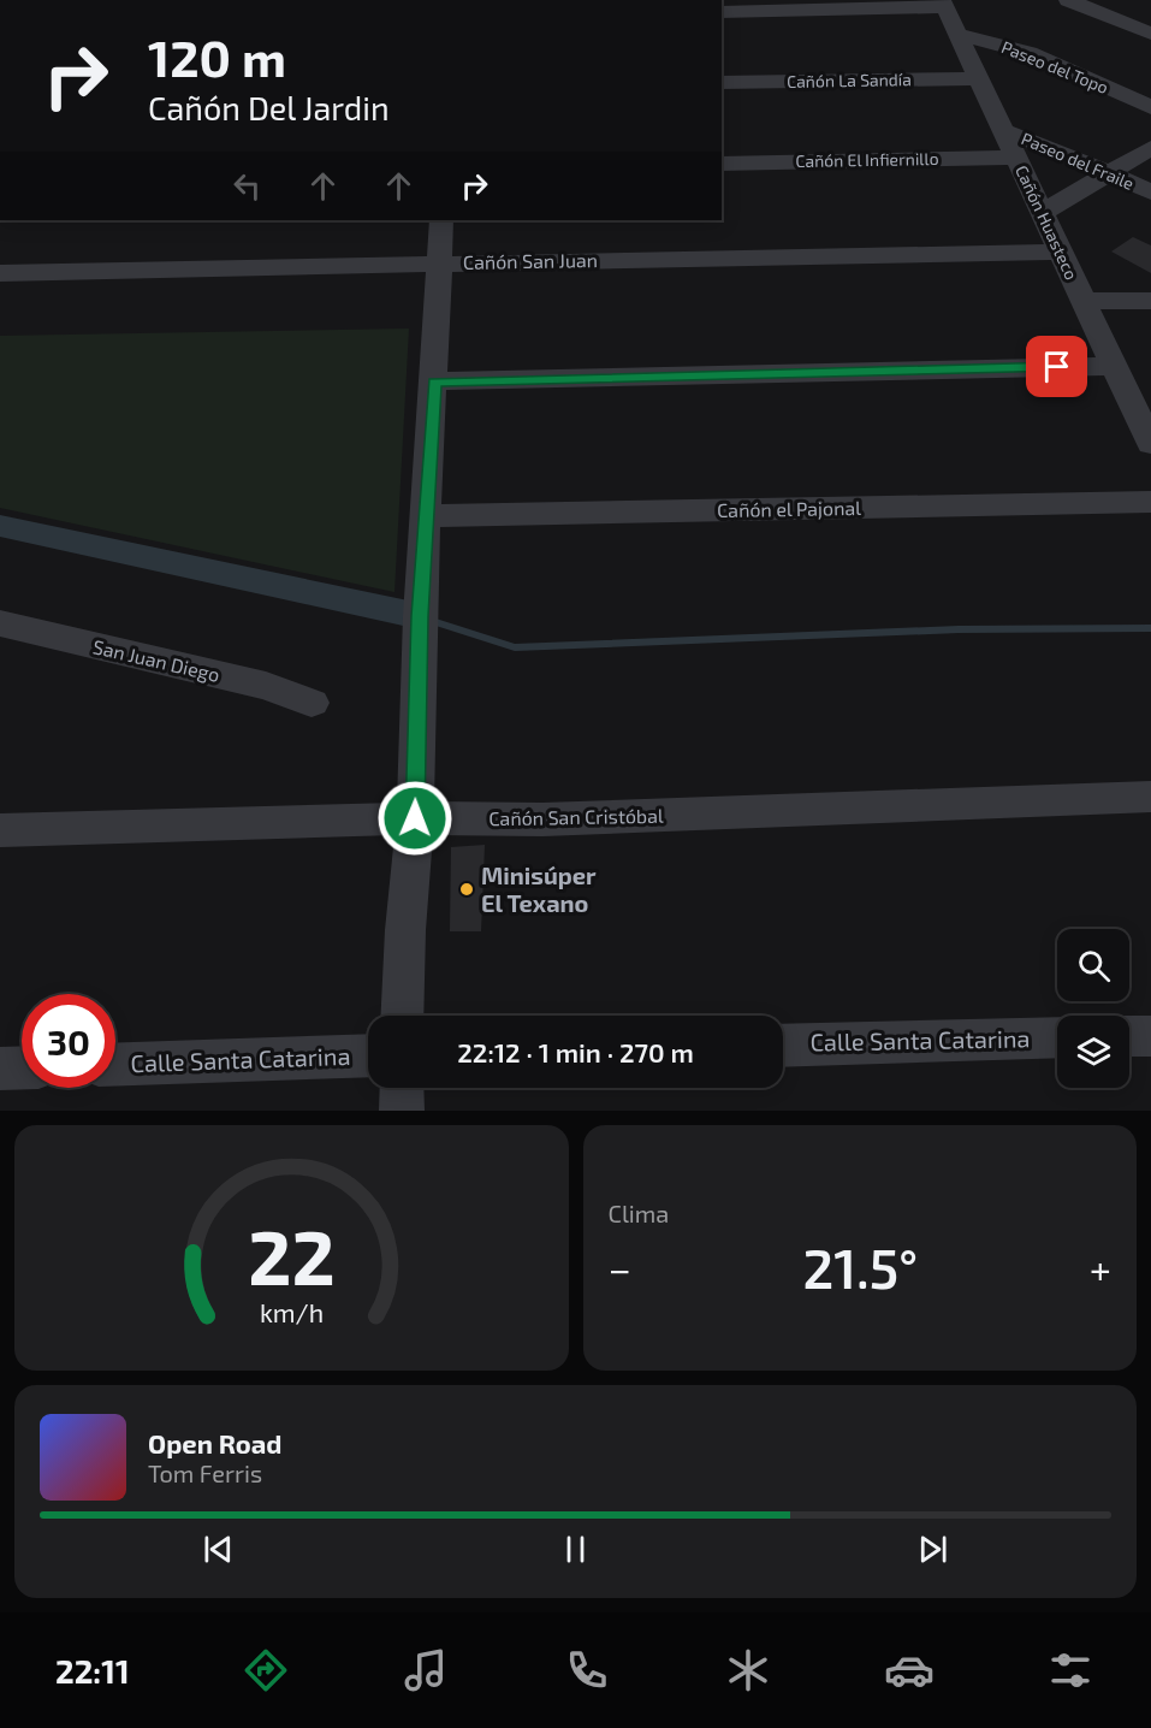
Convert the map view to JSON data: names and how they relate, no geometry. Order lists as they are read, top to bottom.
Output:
{
  "streets": {
    "street": [
      "Paseo del Topo",
      "Cañón La Sandía",
      "Cañón El Infiernillo",
      "Paseo del Fraile",
      "Cañón Huasteco",
      "Cañón San Juan",
      "Cañón el Pajonal",
      "San Juan Diego",
      "Cañón San Cristóbal",
      "Calle Santa Catarina"
    ]
  },
  "crossings": [
    ["Paseo del Topo", "Cañón Huasteco"],
    ["Cañón La Sandía", "Cañón Huasteco"],
    ["Cañón El Infiernillo", "Cañón Huasteco"],
    ["Paseo del Fraile", "Cañón Huasteco"],
    ["Cañón Huasteco", "Cañón San Juan"]
  ],
  "places": ["Minisúper El Texano"],
  "page": {
    "turn": ["120 m", "Cañón Del Jardin"],
    "limit": "30",
    "trip": "22:12 · 1 min · 270 m",
    "tile": "Clima",
    "heat": ["−", "21.5°", "+"],
    "song": ["Open Road", "Tom Ferris"],
    "tabs": "22:11",
    "gauge": ["22", "km/h"]
  }
}
